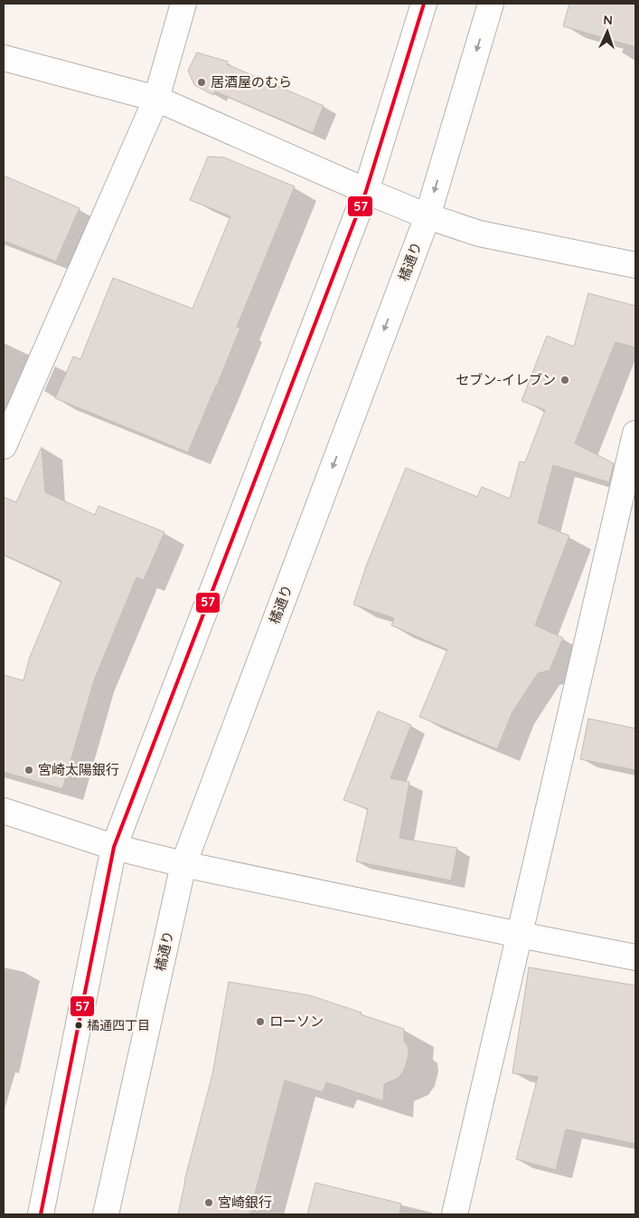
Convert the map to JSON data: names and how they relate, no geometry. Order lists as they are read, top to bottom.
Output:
{
  "streets": {
    "main road": ["橘通り"]
  },
  "places": [
    "居酒屋のむら",
    "セブン-イレブン",
    "宮崎太陽銀行",
    "ローソン",
    "橘通四丁目",
    "宮崎銀行"
  ],
  "lines": ["transit line 57"],
  "north": "top"
}
